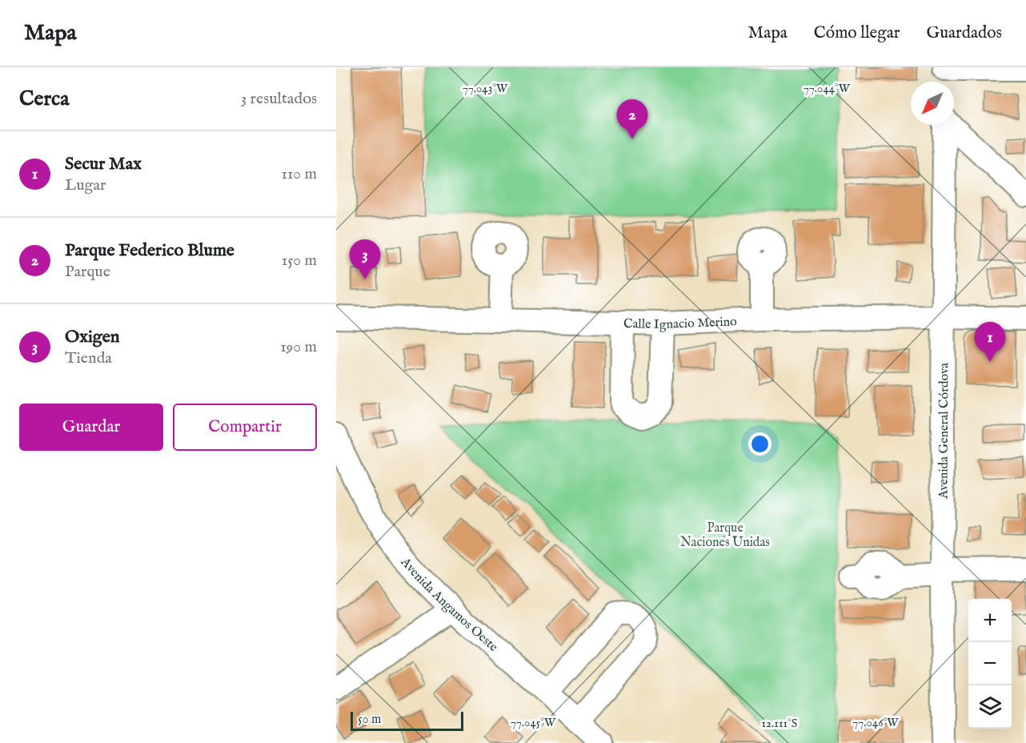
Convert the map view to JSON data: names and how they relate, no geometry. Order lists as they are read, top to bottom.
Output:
{
  "streets": {
    "street": ["Calle Ignacio Merino", "Avenida General Córdova", "Avenida Angamos Oeste"]
  },
  "crossings": [
    ["Calle Ignacio Merino", "Avenida General Córdova"]
  ],
  "parks": ["Parque Naciones Unidas"],
  "scale_bar": "50 m",
  "north": "bottom left",
  "page": {
    "header": "Mapa",
    "nav": ["Mapa", "Cómo llegar", "Guardados"],
    "heading": ["Cerca", "3 resultados"],
    "pins": ["2", "3", "1"],
    "list": [
      {
        "mark": "1",
        "name": "Secur Max",
        "note": "Lugar",
        "value": "110 m"
      },
      {
        "mark": "2",
        "name": "Parque Federico Blume",
        "note": "Parque",
        "value": "150 m"
      },
      {
        "mark": "3",
        "name": "Oxigen",
        "note": "Tienda",
        "value": "190 m"
      }
    ],
    "buttons": ["Guardar", "Compartir"],
    "map_buttons": ["+", "−"],
    "scale": "50 m"
  },
  "coordinates": [
    "77.044°W",
    "77.043°W",
    "77.045°W",
    "77.046°W",
    "12.111°S"
  ]
}
